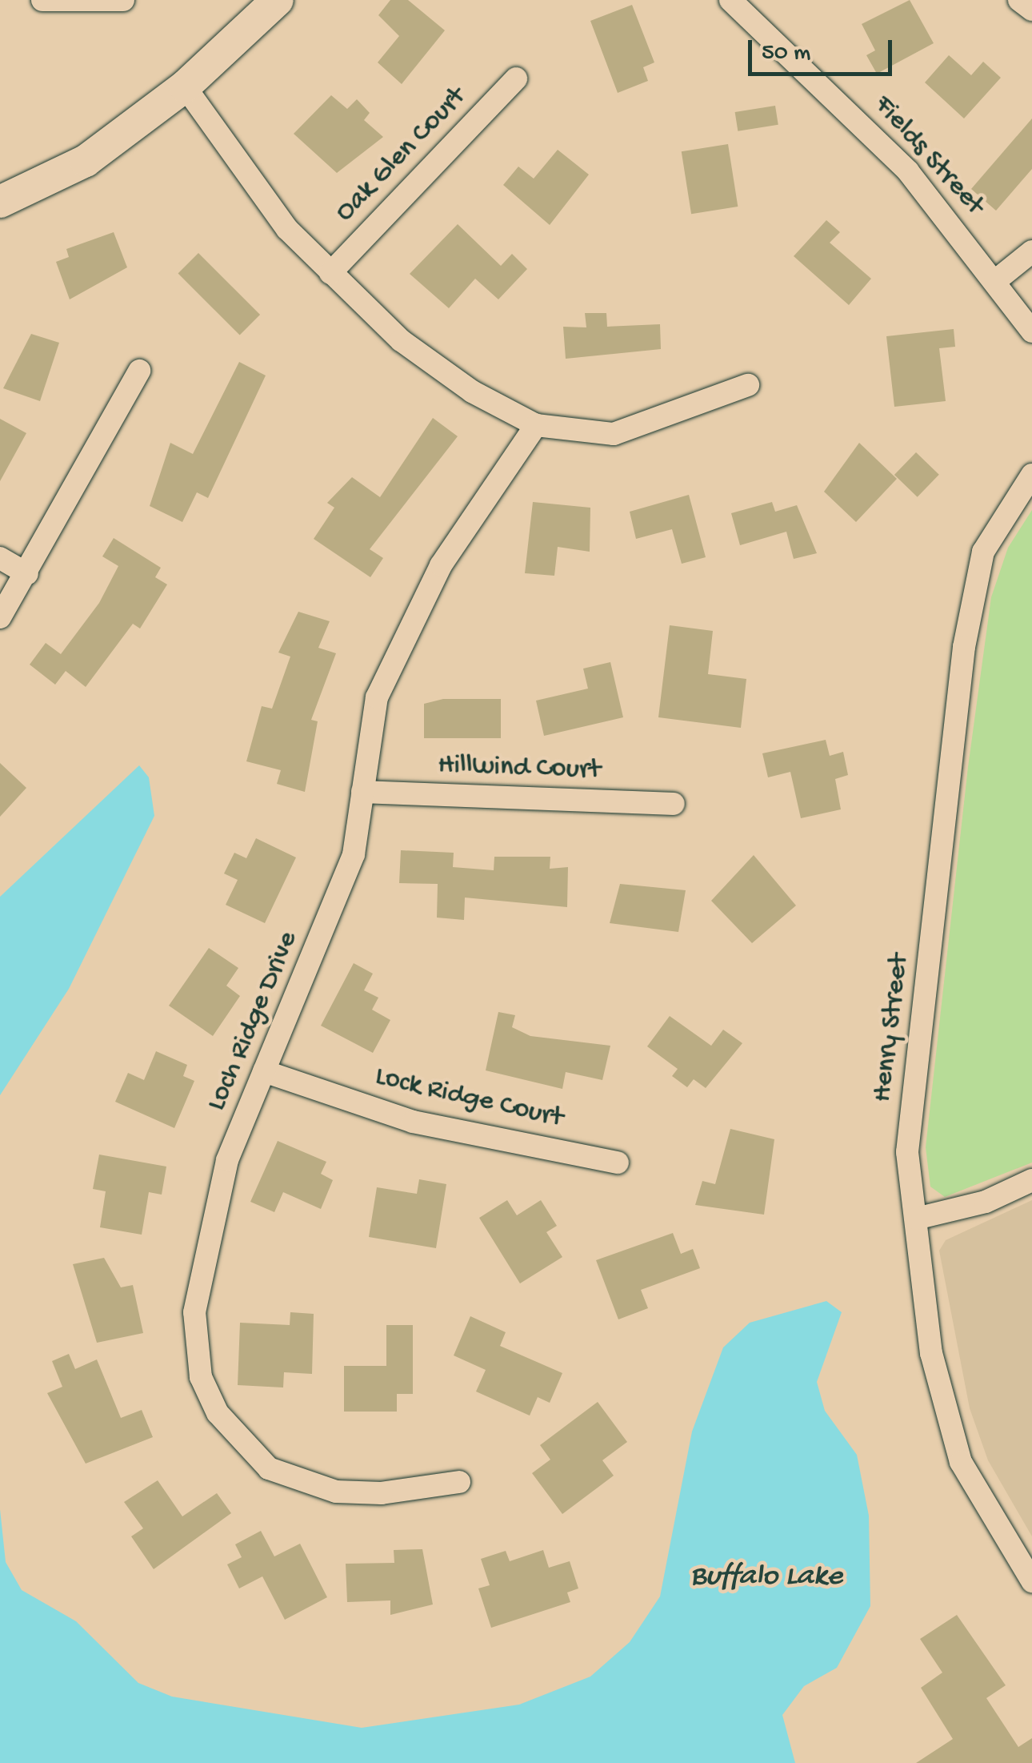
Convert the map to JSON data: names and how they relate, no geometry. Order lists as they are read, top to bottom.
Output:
{
  "streets": {
    "street": [
      "Oak Glen Court",
      "Fields Street",
      "Hillwind Court",
      "Loch Ridge Drive",
      "Henry Street",
      "Lock Ridge Court"
    ]
  },
  "crossings": [
    ["Hillwind Court", "Loch Ridge Drive"],
    ["Loch Ridge Drive", "Lock Ridge Court"]
  ],
  "water": ["Buffalo Lake"],
  "scale_bar": "50 m"
}
